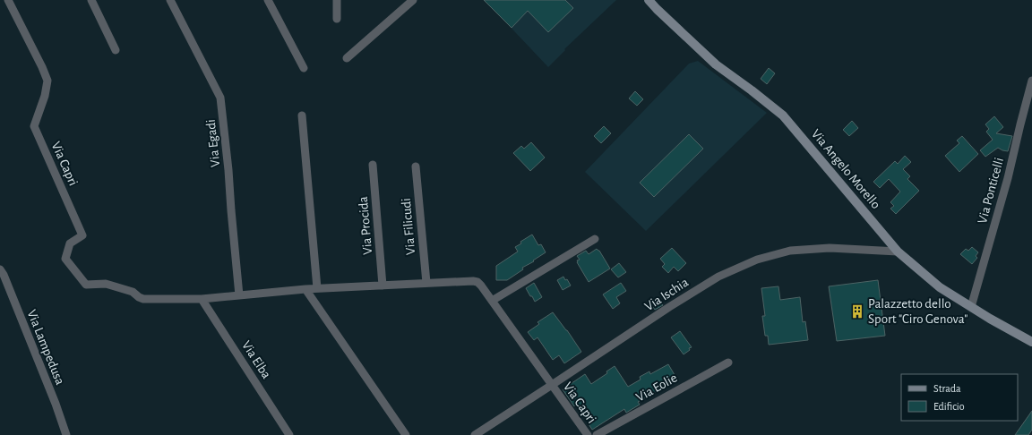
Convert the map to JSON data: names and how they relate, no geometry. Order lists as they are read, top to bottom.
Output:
{
  "streets": {
    "street": [
      "Via Egadi",
      "Via Capri",
      "Via Angelo Morello",
      "Via Ponticelli",
      "Via Procida",
      "Via Filicudi",
      "Via Ischia",
      "Via Lampedusa",
      "Via Elba",
      "Via Eolie"
    ]
  },
  "crossings": [
    ["Via Capri", "Via Filicudi"],
    ["Via Capri", "Via Ischia"],
    ["Via Capri", "Via Elba"],
    ["Via Angelo Morello", "Via Ponticelli"],
    ["Via Angelo Morello", "Via Ischia"]
  ],
  "places": {
    "building": ["Palazzetto dello Sport \"Ciro Genova\""]
  },
  "legend": ["Strada", "Edificio"]
}
